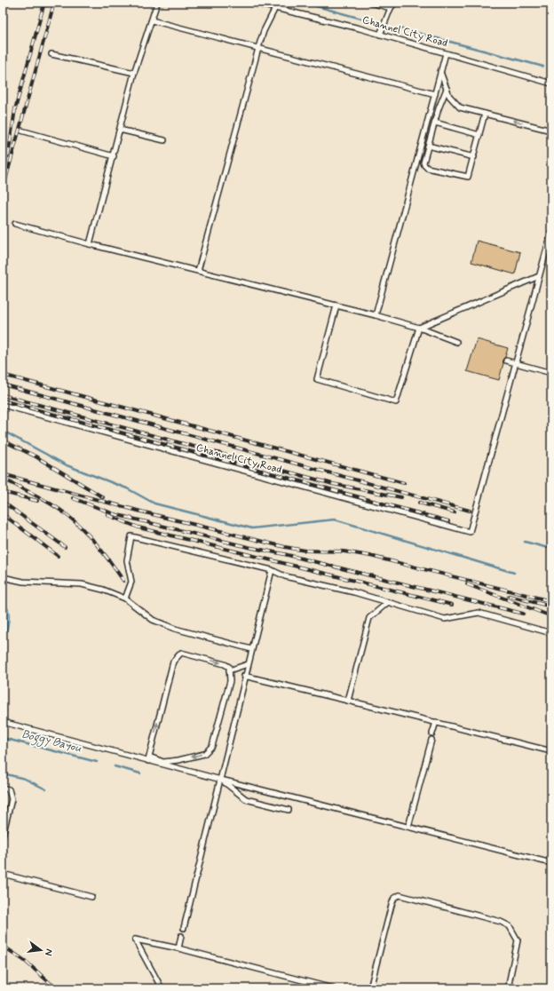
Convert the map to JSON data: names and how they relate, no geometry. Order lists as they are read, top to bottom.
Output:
{
  "streets": {
    "lane": ["Channel City Road"]
  },
  "water": ["Boggy Bayou"],
  "north": "right"
}
